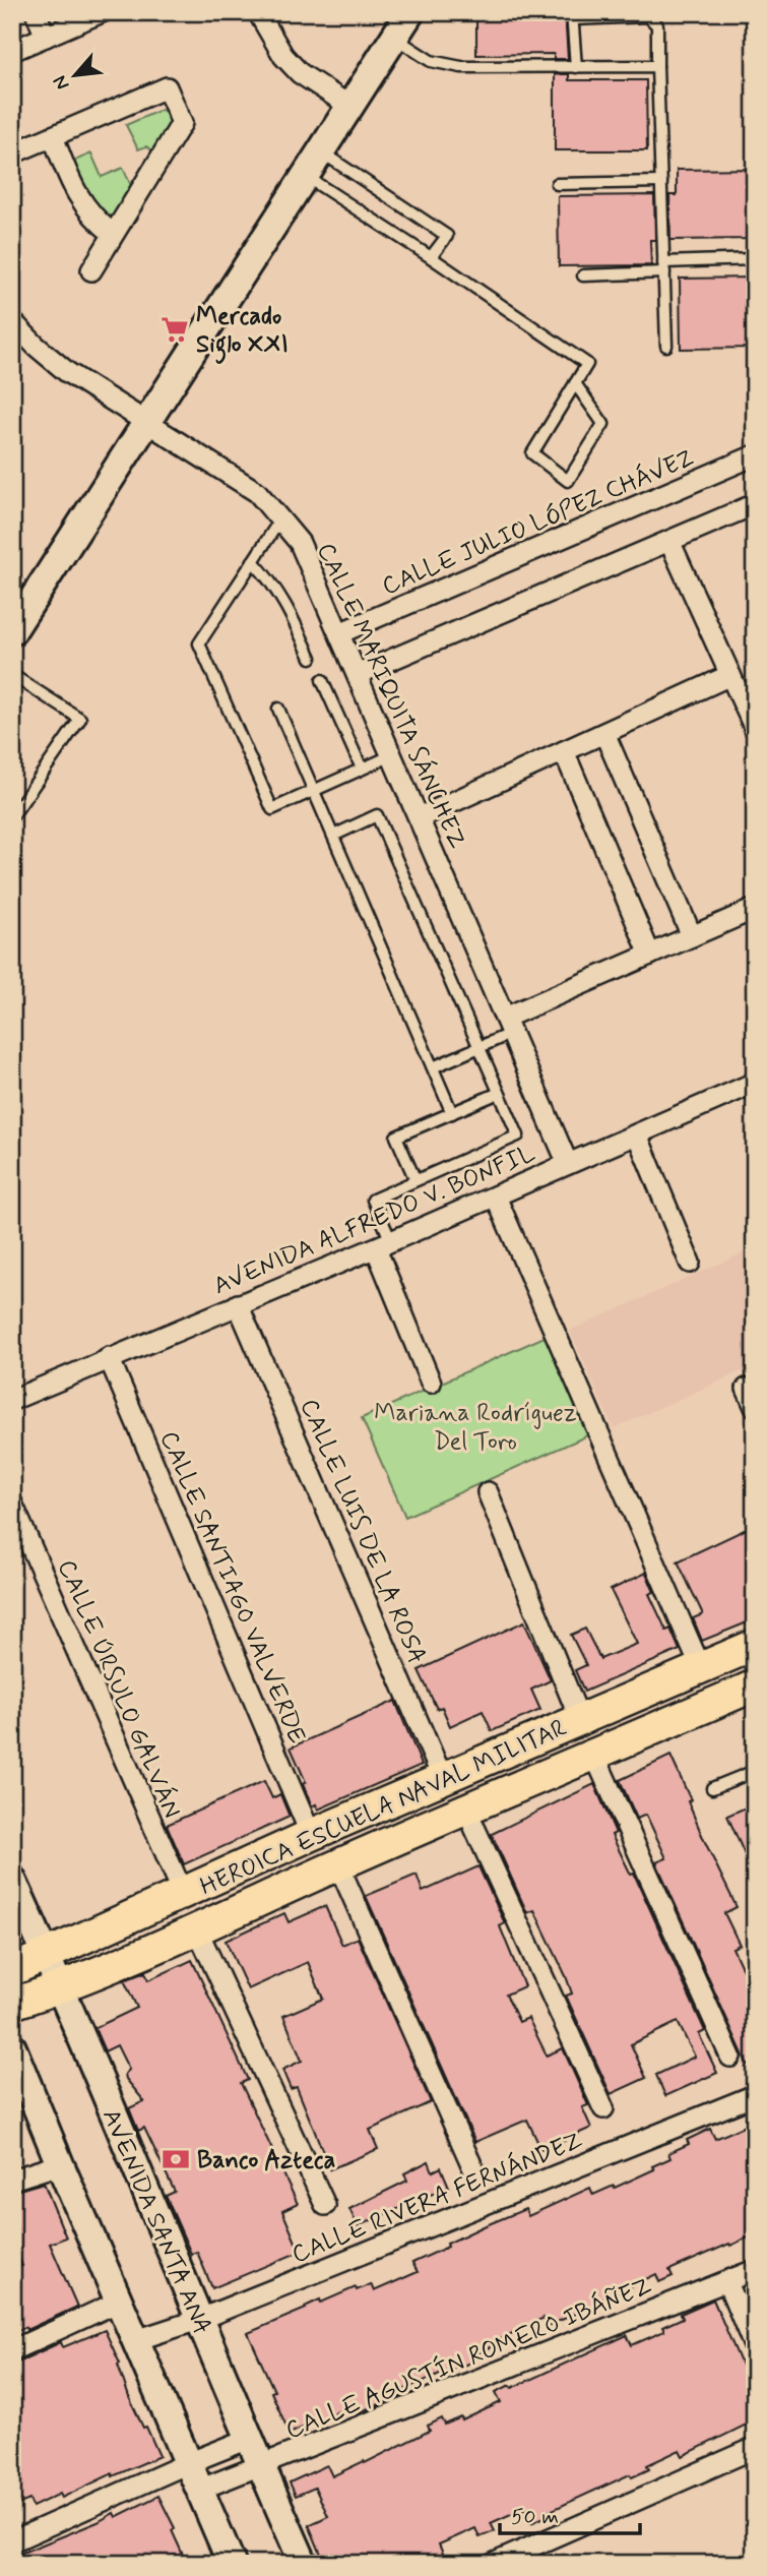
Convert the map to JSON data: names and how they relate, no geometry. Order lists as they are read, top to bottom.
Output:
{
  "streets": {
    "main road": ["HEROICA ESCUELA NAVAL MILITAR", "AVENIDA SANTA ANA"],
    "street": [
      "CALLE JULIO LÓPEZ CHÁVEZ",
      "CALLE MARIQUITA SÁNCHEZ",
      "AVENIDA ALFREDO V. BONFIL",
      "CALLE LUIS DE LA ROSA",
      "CALLE SANTIAGO VALVERDE",
      "CALLE ÚRSULO GALVÁN",
      "CALLE RIVERA FERNÁNDEZ",
      "CALLE AGUSTÍN ROMERO IBÁÑEZ"
    ]
  },
  "crossings": [
    ["CALLE JULIO LÓPEZ CHÁVEZ", "CALLE MARIQUITA SÁNCHEZ"],
    ["CALLE MARIQUITA SÁNCHEZ", "AVENIDA ALFREDO V. BONFIL"],
    ["AVENIDA ALFREDO V. BONFIL", "CALLE LUIS DE LA ROSA"],
    ["AVENIDA ALFREDO V. BONFIL", "CALLE SANTIAGO VALVERDE"],
    ["CALLE LUIS DE LA ROSA", "HEROICA ESCUELA NAVAL MILITAR"],
    ["CALLE SANTIAGO VALVERDE", "HEROICA ESCUELA NAVAL MILITAR"],
    ["CALLE ÚRSULO GALVÁN", "HEROICA ESCUELA NAVAL MILITAR"],
    ["HEROICA ESCUELA NAVAL MILITAR", "AVENIDA SANTA ANA"],
    ["CALLE RIVERA FERNÁNDEZ", "AVENIDA SANTA ANA"],
    ["AVENIDA SANTA ANA", "CALLE AGUSTÍN ROMERO IBÁÑEZ"]
  ],
  "parks": ["Mariana Rodríguez Del Toro"],
  "places": {
    "supermarket": ["Mercado Siglo XXI"],
    "bank": ["Banco Azteca"]
  },
  "scale_bar": "50 m",
  "north": "bottom left"
}
